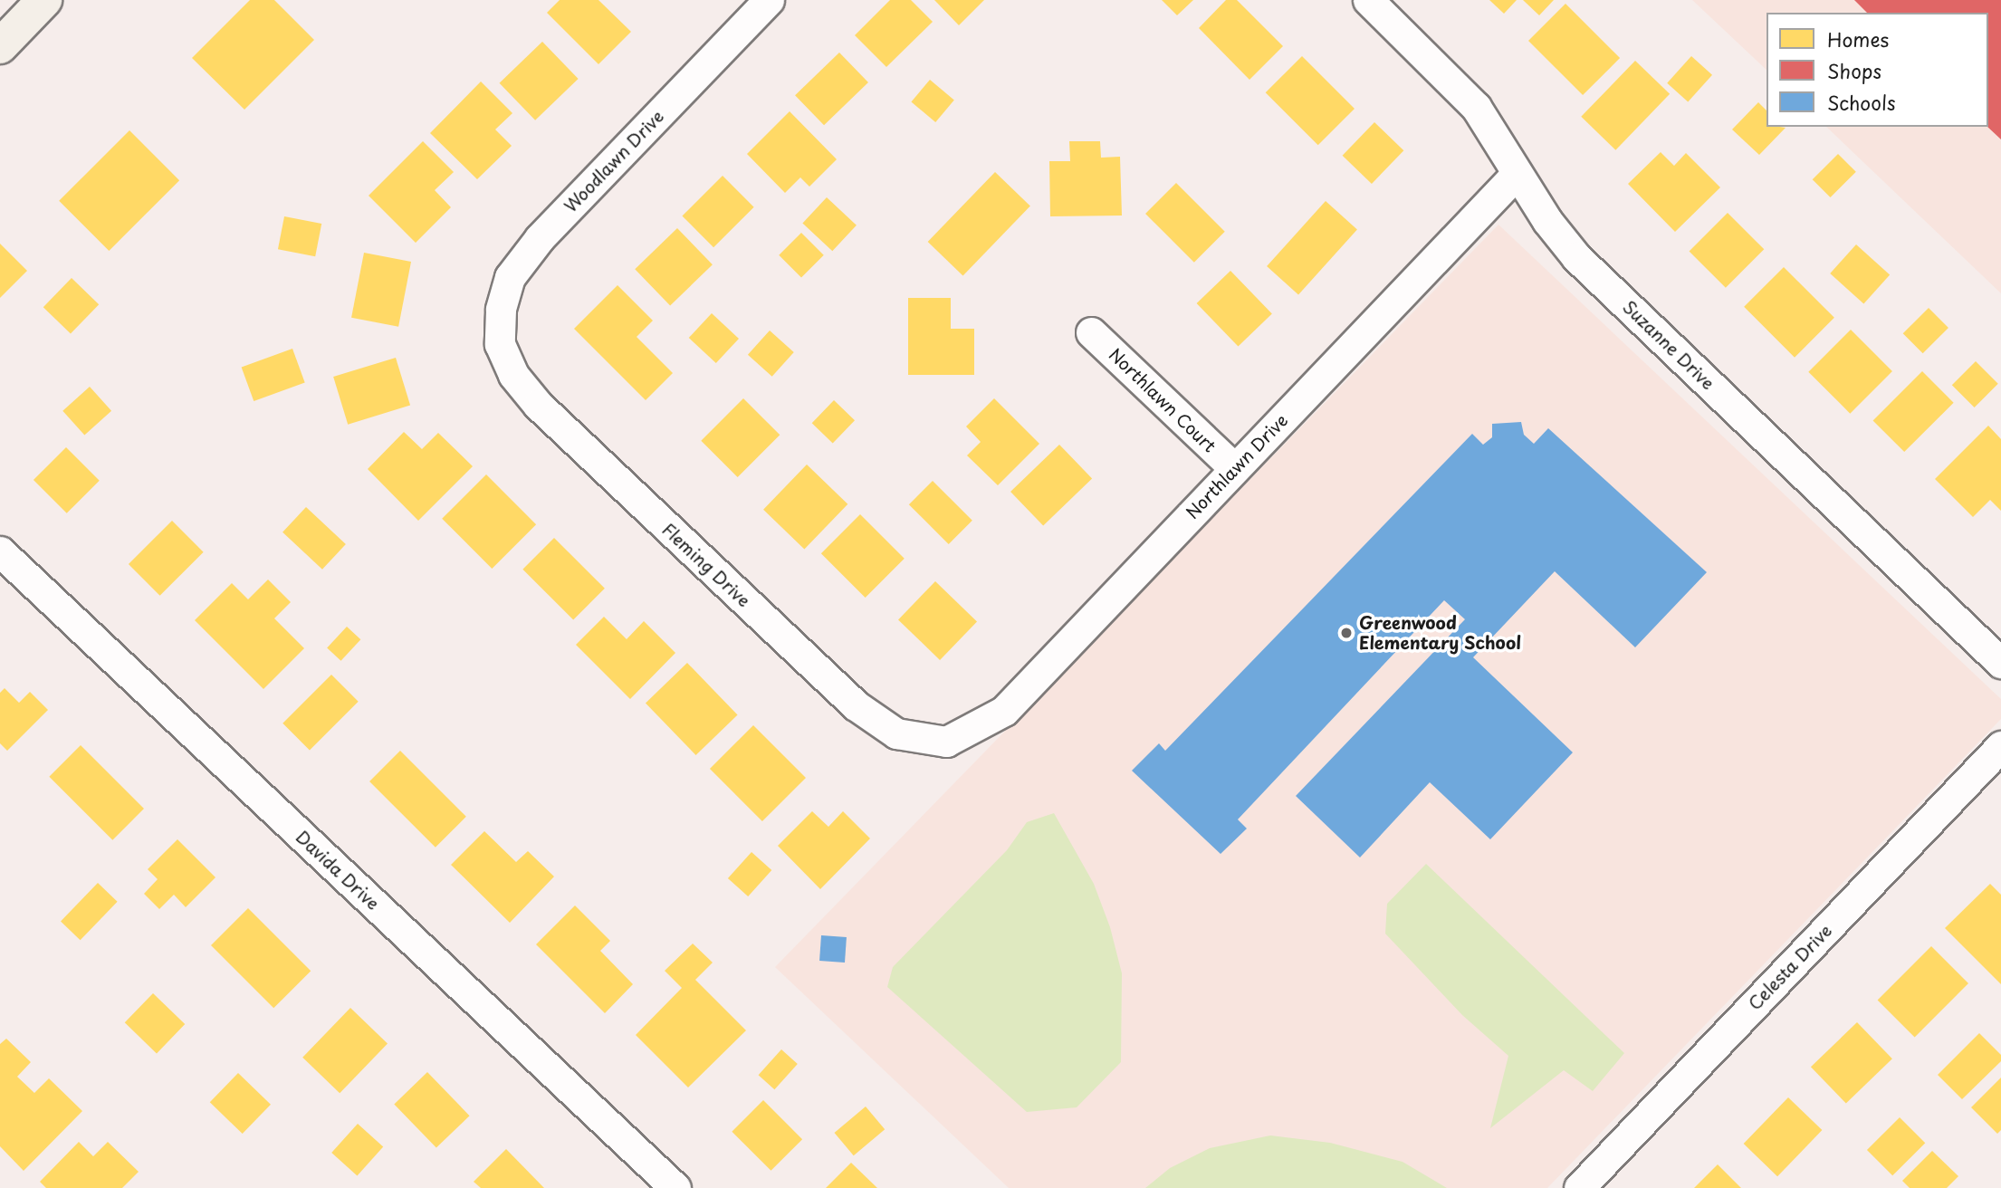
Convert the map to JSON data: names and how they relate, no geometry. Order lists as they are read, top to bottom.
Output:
{
  "streets": {
    "street": [
      "Woodlawn Drive",
      "Suzanne Drive",
      "Northlawn Court",
      "Northlawn Drive",
      "Fleming Drive",
      "Davida Drive",
      "Celesta Drive"
    ]
  },
  "crossings": [
    ["Woodlawn Drive", "Fleming Drive"],
    ["Suzanne Drive", "Northlawn Drive"],
    ["Northlawn Court", "Northlawn Drive"],
    ["Northlawn Drive", "Fleming Drive"]
  ],
  "places": ["Greenwood Elementary School"],
  "legend": ["Homes", "Shops", "Schools"]
}
